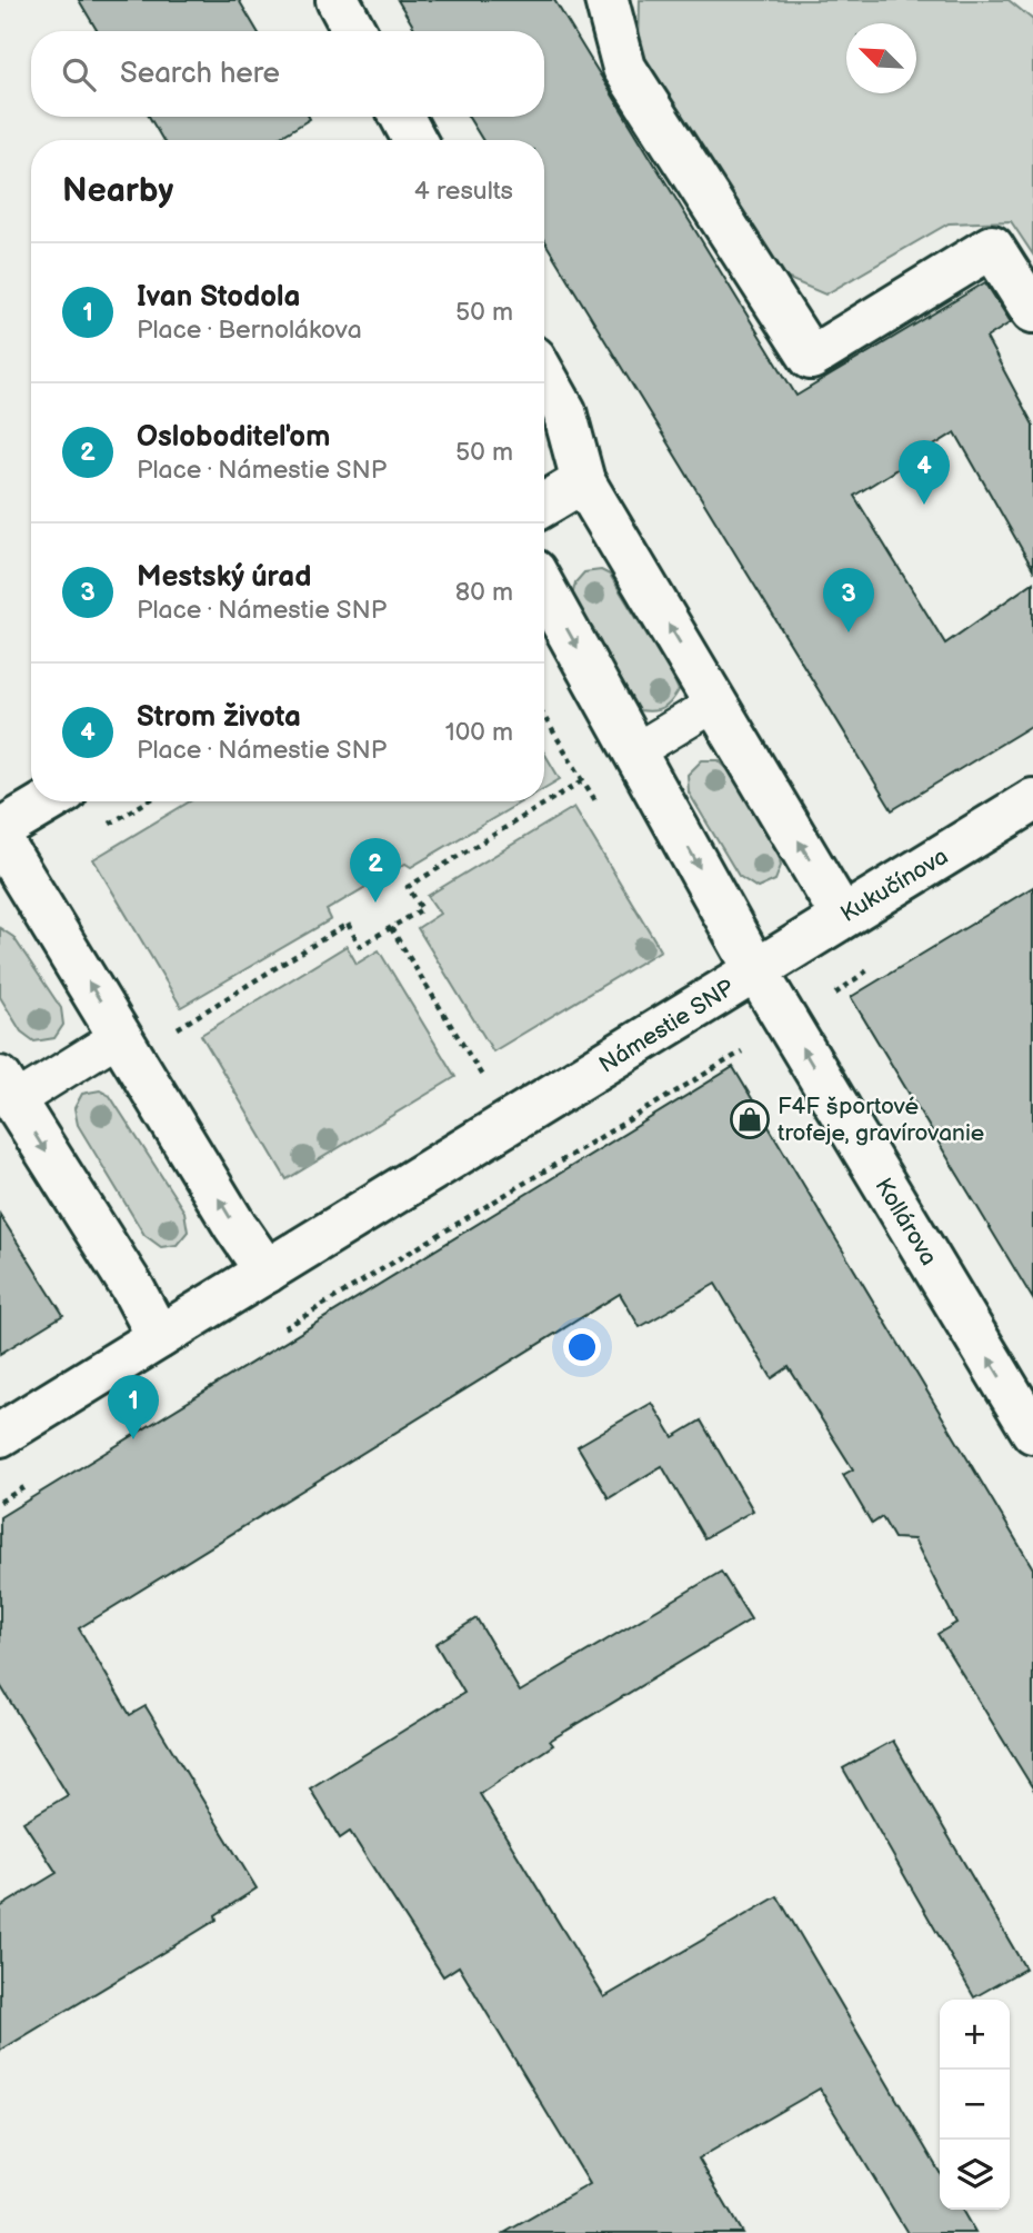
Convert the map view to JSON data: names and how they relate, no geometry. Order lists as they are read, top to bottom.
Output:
{
  "streets": {
    "street": ["Kukučínova", "Námestie SNP", "Kollárova"]
  },
  "crossings": [
    ["Kukučínova", "Námestie SNP"],
    ["Kukučínova", "Kollárova"],
    ["Námestie SNP", "Kollárova"]
  ],
  "one_way": ["Kollárova"],
  "places": {
    "shop": ["F4F športové trofeje, gravírovanie"]
  },
  "north": "top left",
  "page": {
    "search": "Search here",
    "heading": ["Nearby", "4 results"],
    "list": [
      {
        "mark": "1",
        "name": "Ivan Stodola",
        "note": "Place · Bernolákova",
        "value": "50 m"
      },
      {
        "mark": "2",
        "name": "Osloboditeľom",
        "note": "Place · Námestie SNP",
        "value": "50 m"
      },
      {
        "mark": "3",
        "name": "Mestský úrad",
        "note": "Place · Námestie SNP",
        "value": "80 m"
      },
      {
        "mark": "4",
        "name": "Strom života",
        "note": "Place · Námestie SNP",
        "value": "100 m"
      }
    ],
    "pins": [
      "4",
      "3",
      "2",
      "1"
    ],
    "map_buttons": ["+", "−"]
  }
}
